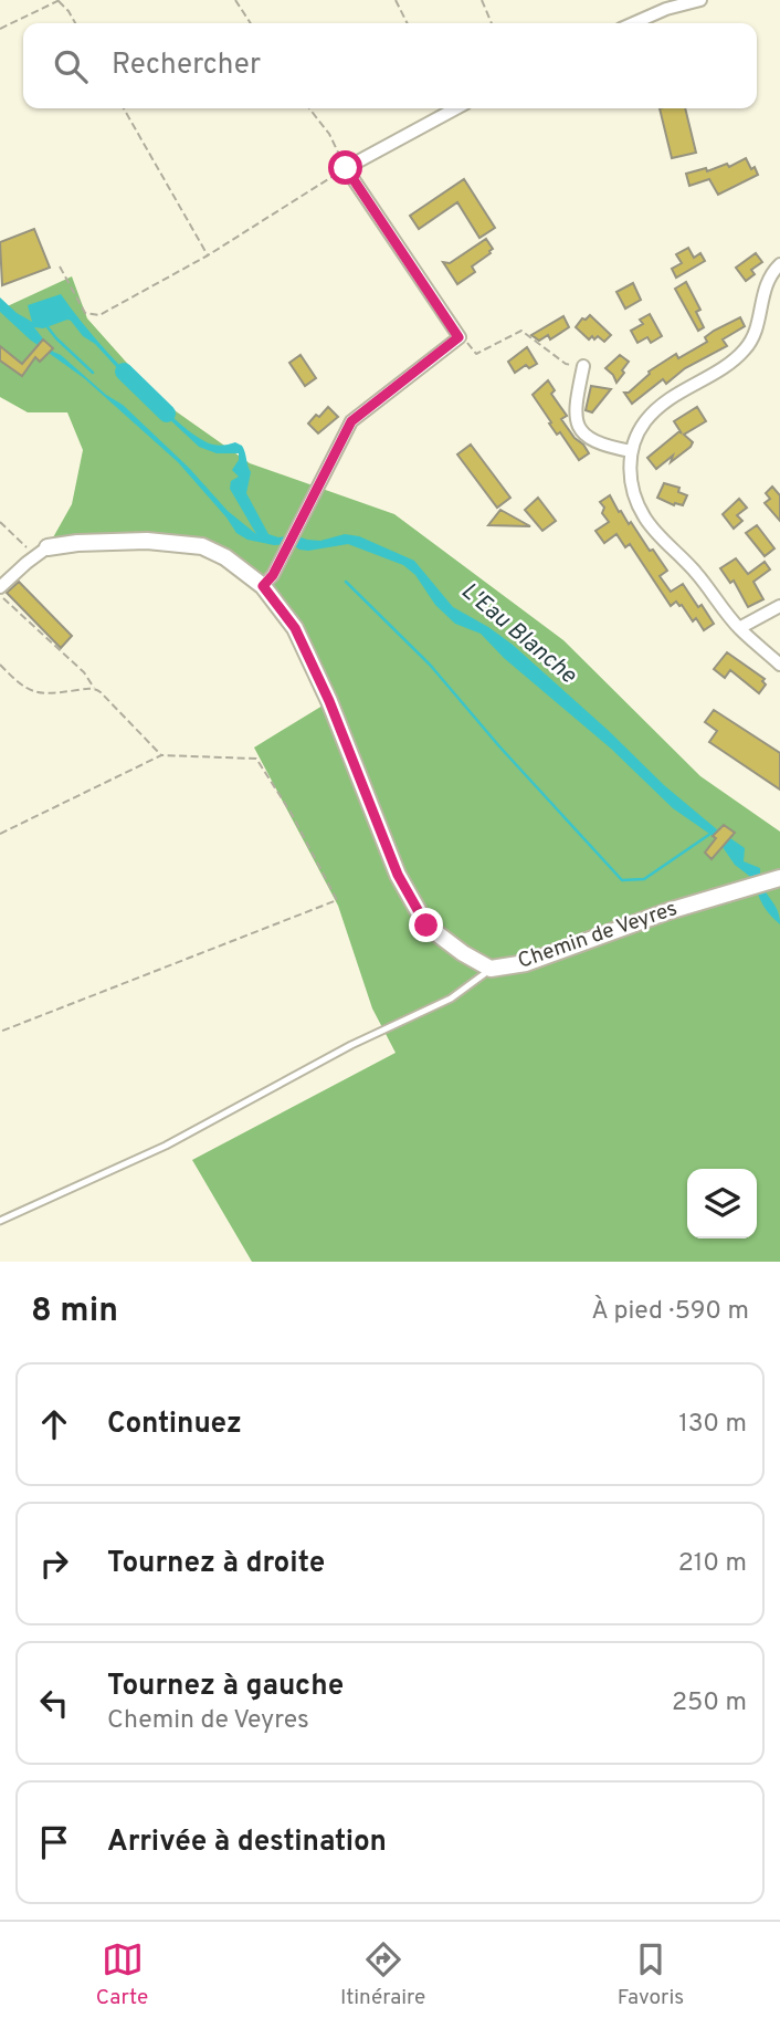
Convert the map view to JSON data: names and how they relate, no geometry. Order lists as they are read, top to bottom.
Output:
{
  "streets": {
    "street": ["Chemin de Veyres"]
  },
  "water": ["L'Eau Blanche"],
  "page": {
    "search": "Rechercher",
    "heading": ["8 min", "À pied · 590 m"],
    "list": [
      ["Continuez", "130 m"],
      ["Tournez à droite", "210 m"],
      ["Tournez à gauche", "Chemin de Veyres", "250 m"],
      "Arrivée à destination"
    ],
    "nav": ["Carte", "Itinéraire", "Favoris"]
  }
}
